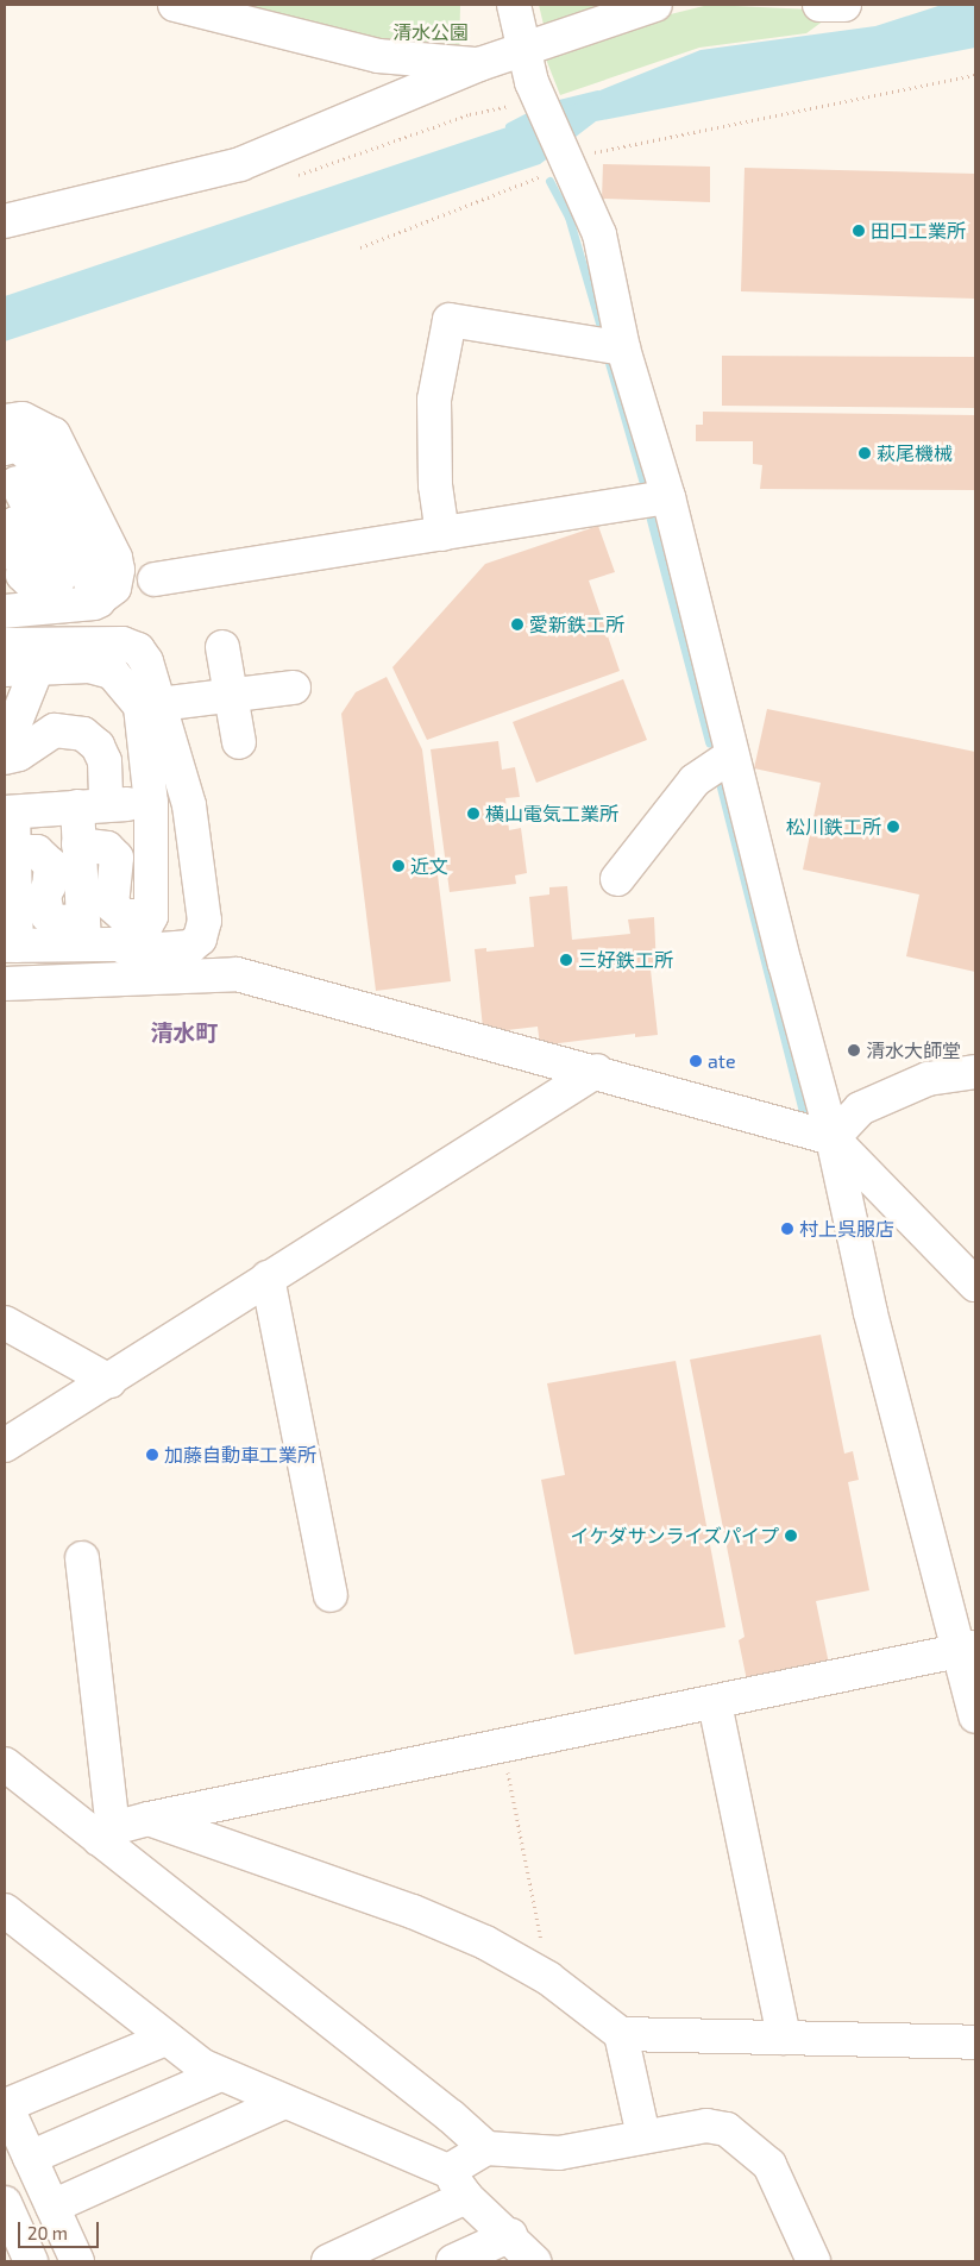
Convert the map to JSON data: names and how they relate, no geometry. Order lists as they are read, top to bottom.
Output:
{
  "districts": ["清水町"],
  "parks": ["清水公園"],
  "places": [
    "田口工業所",
    "萩尾機械",
    "愛新鉄工所",
    "横山電気工業所",
    "松川鉄工所",
    "近文",
    "三好鉄工所",
    "清水大師堂",
    "ate",
    "村上呉服店",
    "加藤自動車工業所",
    "イケダサンライズパイプ"
  ],
  "scale_bar": "20 m"
}
